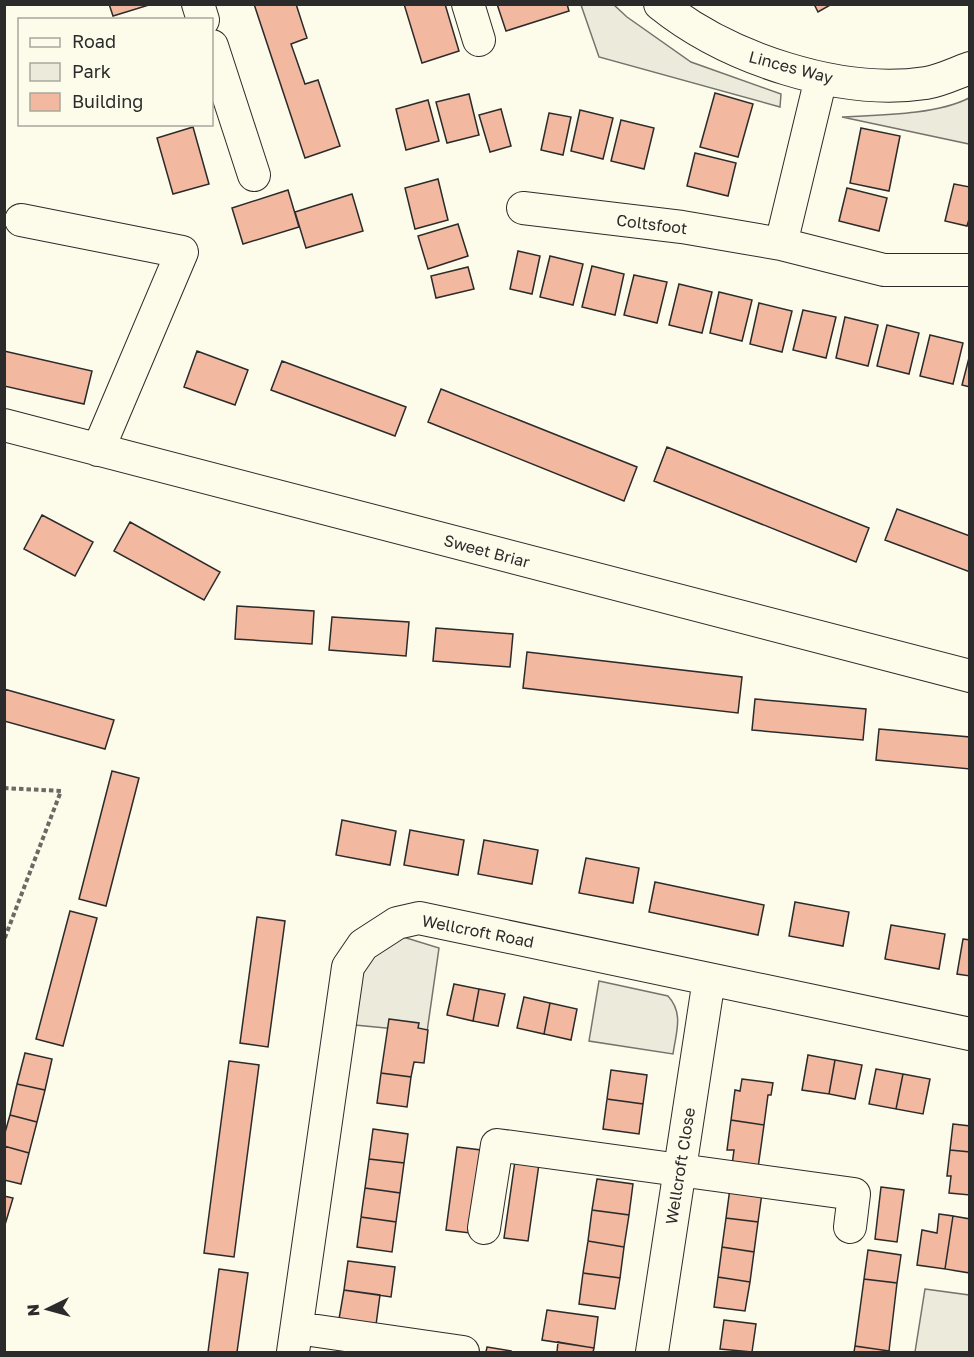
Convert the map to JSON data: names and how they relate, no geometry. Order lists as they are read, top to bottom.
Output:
{
  "streets": {
    "street": [
      "Linces Way",
      "Coltsfoot",
      "Sweet Briar",
      "Wellcroft Road",
      "Wellcroft Close"
    ]
  },
  "crossings": [
    ["Wellcroft Road", "Wellcroft Close"]
  ],
  "legend": ["Road", "Park", "Building"],
  "north": "left"
}
